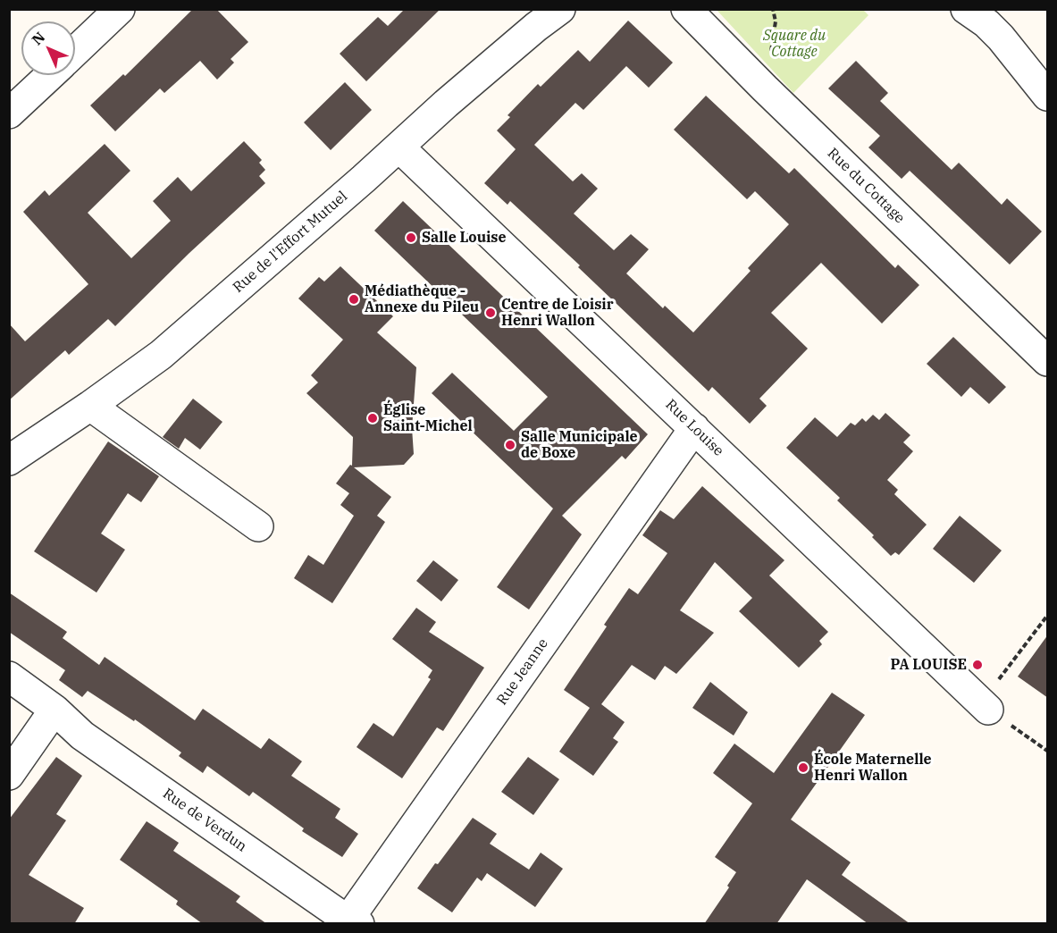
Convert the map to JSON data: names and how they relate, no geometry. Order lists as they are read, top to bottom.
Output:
{
  "streets": {
    "street": [
      "Rue du Cottage",
      "Rue de l'Effort Mutuel",
      "Rue Louise",
      "Rue Jeanne",
      "Rue de Verdun"
    ]
  },
  "crossings": [
    ["Rue de l'Effort Mutuel", "Rue Louise"],
    ["Rue Louise", "Rue Jeanne"],
    ["Rue Jeanne", "Rue de Verdun"]
  ],
  "parks": ["Square du Cottage"],
  "places": [
    "Salle Louise",
    "Médiathèque - Annexe du Pileu",
    "Centre de Loisir Henri Wallon",
    "Église Saint-Michel",
    "Salle Municipale de Boxe",
    "PA LOUISE",
    "École Maternelle Henri Wallon"
  ],
  "north": "top left"
}
